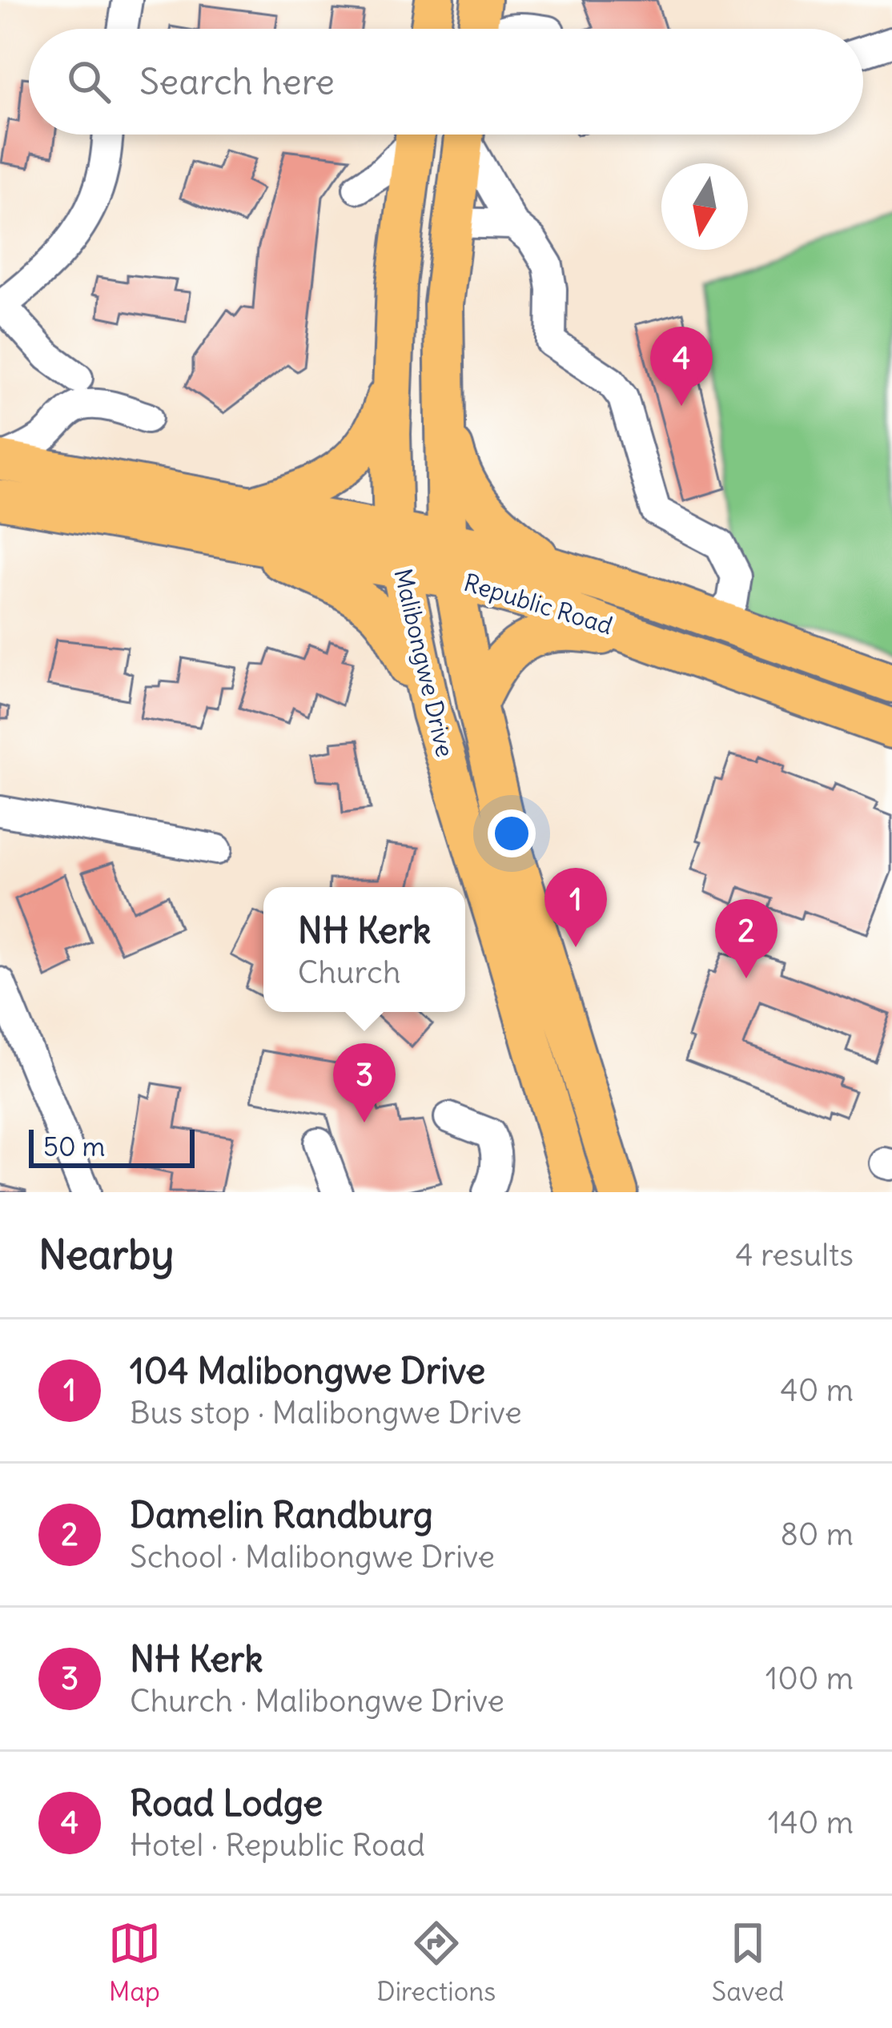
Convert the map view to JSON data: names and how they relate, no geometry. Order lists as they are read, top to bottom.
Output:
{
  "streets": {
    "main road": ["Republic Road", "Malibongwe Drive"]
  },
  "crossings": [
    ["Republic Road", "Malibongwe Drive"]
  ],
  "scale_bar": "50 m",
  "north": "bottom",
  "page": {
    "search": "Search here",
    "pins": [
      "4",
      "1",
      "2",
      "3"
    ],
    "popup": ["NH Kerk", "Church"],
    "scale": "50 m",
    "heading": ["Nearby", "4 results"],
    "list": [
      {
        "mark": "1",
        "name": "104 Malibongwe Drive",
        "note": "Bus stop · Malibongwe Drive",
        "value": "40 m"
      },
      {
        "mark": "2",
        "name": "Damelin Randburg",
        "note": "School · Malibongwe Drive",
        "value": "80 m"
      },
      {
        "mark": "3",
        "name": "NH Kerk",
        "note": "Church · Malibongwe Drive",
        "value": "100 m"
      },
      {
        "mark": "4",
        "name": "Road Lodge",
        "note": "Hotel · Republic Road",
        "value": "140 m"
      }
    ],
    "nav": ["Map", "Directions", "Saved"]
  }
}
